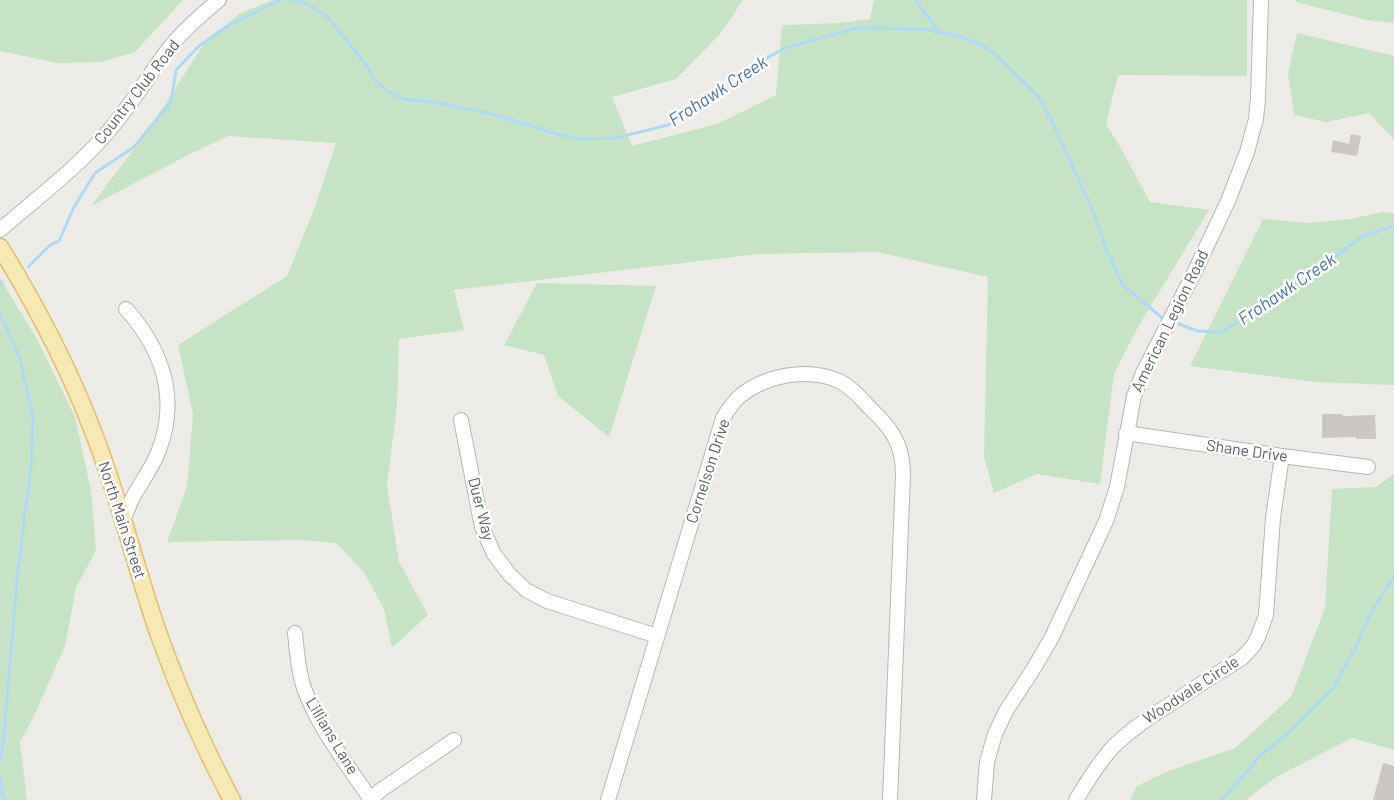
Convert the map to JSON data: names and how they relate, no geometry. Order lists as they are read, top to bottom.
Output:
{
  "streets": {
    "main road": ["North Main Street"],
    "street": [
      "Country Club Road",
      "American Legion Road",
      "Shane Drive",
      "Cornelson Drive",
      "Duer Way",
      "Woodvale Circle",
      "Lillians Lane"
    ]
  },
  "crossings": [
    ["American Legion Road", "Shane Drive"],
    ["Shane Drive", "Woodvale Circle"],
    ["Cornelson Drive", "Duer Way"]
  ],
  "water": ["Frohawk Creek"]
}
